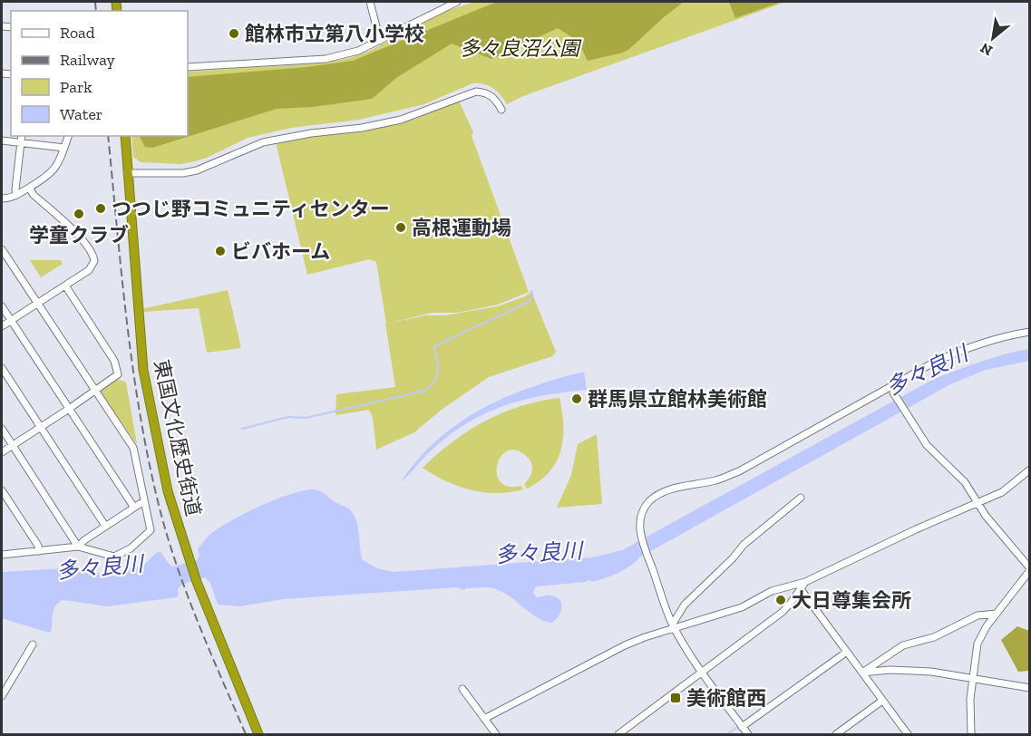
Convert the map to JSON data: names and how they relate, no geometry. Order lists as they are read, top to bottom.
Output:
{
  "streets": {
    "highway": ["東国文化歴史街道"]
  },
  "water": ["多々良川"],
  "parks": ["多々良沼公園"],
  "places": {
    "other": [
      "館林市立第八小学校",
      "つつじ野コミュニティセンター",
      "学童クラブ",
      "高根運動場",
      "ビバホーム",
      "群馬県立館林美術館",
      "大日尊集会所"
    ],
    "transit": ["美術館西"]
  },
  "legend": [
    "Road",
    "Railway",
    "Park",
    "Water"
  ],
  "north": "bottom left"
}
